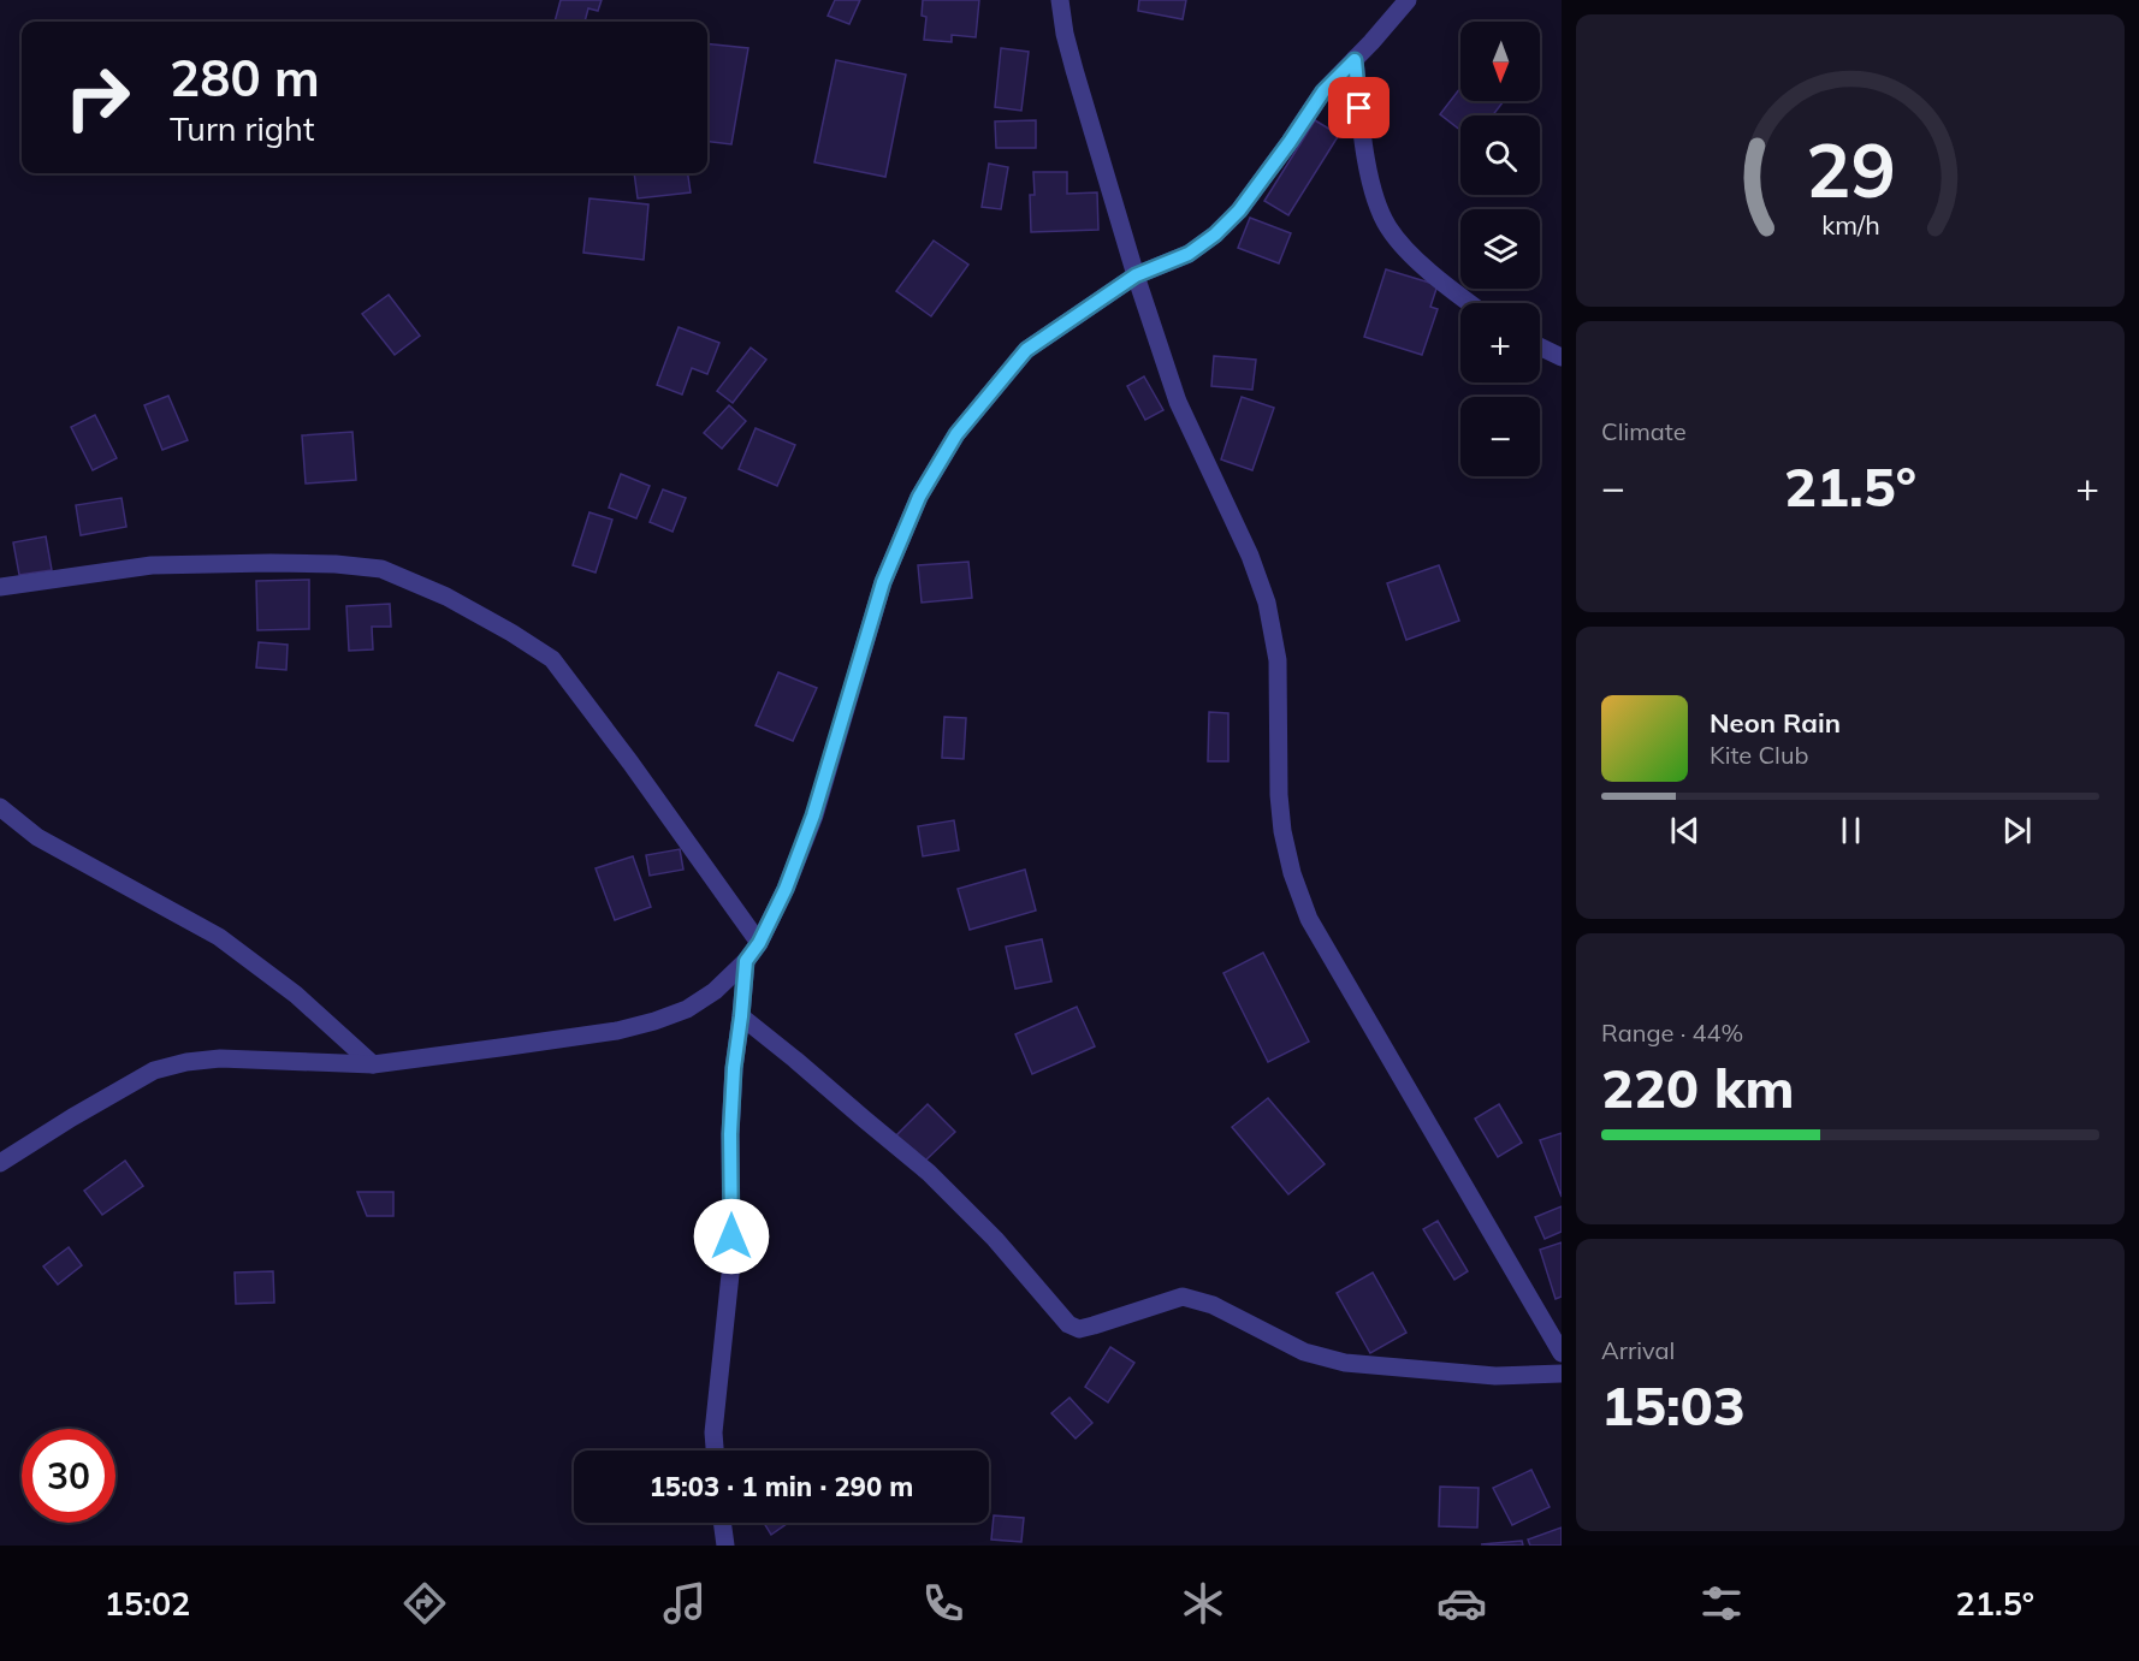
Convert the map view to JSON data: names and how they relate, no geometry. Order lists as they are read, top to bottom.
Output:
{
  "north": "bottom",
  "page": {
    "map_buttons": ["+", "−"],
    "turn": ["280 m", "Turn right"],
    "tile": [
      "Climate",
      ["Range · 44%", "220 km"],
      ["Arrival", "15:03"]
    ],
    "heat": ["−", "21.5°", "+"],
    "song": ["Neon Rain", "Kite Club"],
    "limit": "30",
    "trip": "15:03 · 1 min · 290 m",
    "tabs": ["15:02", "21.5°"],
    "gauge": ["29", "km/h"]
  }
}
